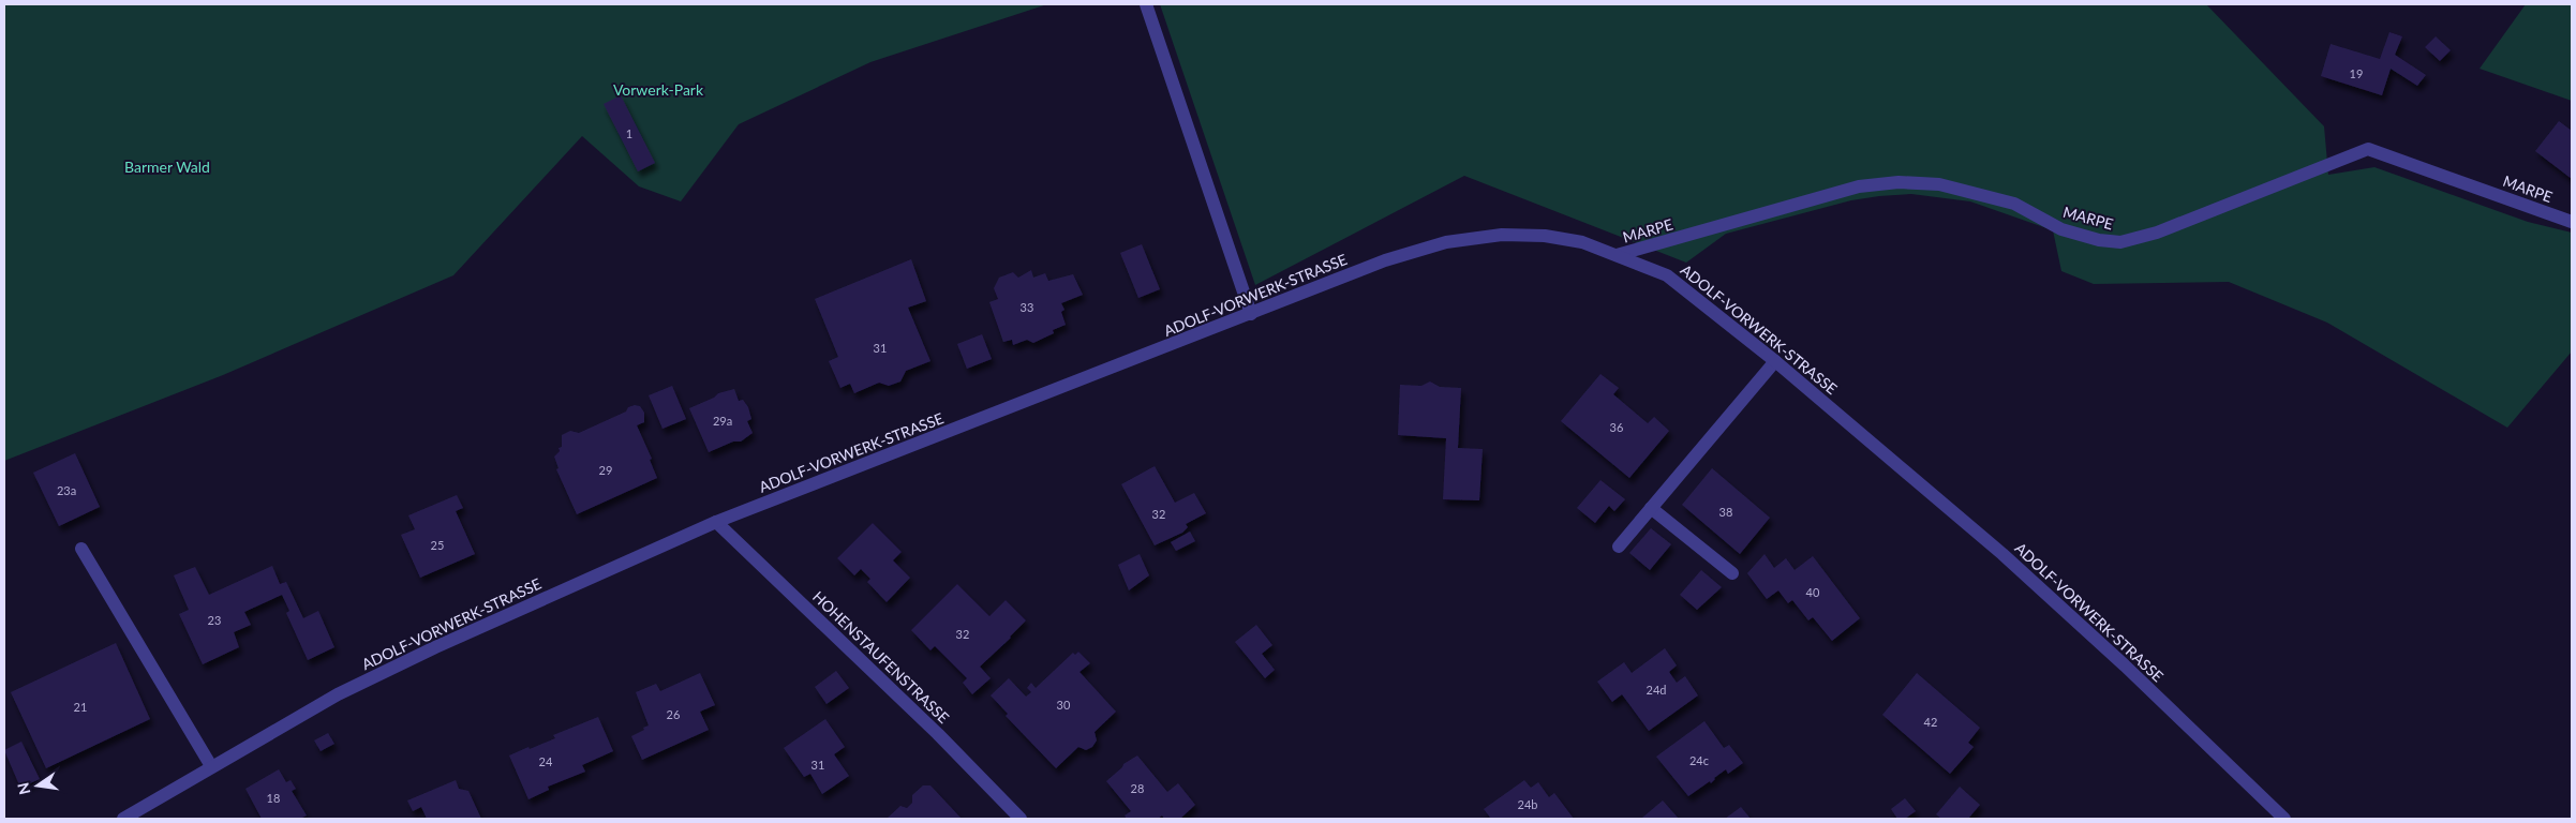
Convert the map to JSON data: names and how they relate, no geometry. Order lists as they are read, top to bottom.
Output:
{
  "streets": {
    "street": ["MARPE", "ADOLF-VORWERK-STRASSE", "HOHENSTAUFENSTRASSE"]
  },
  "crossings": [
    ["MARPE", "ADOLF-VORWERK-STRASSE"],
    ["ADOLF-VORWERK-STRASSE", "HOHENSTAUFENSTRASSE"]
  ],
  "parks": ["Vorwerk-Park", "Barmer Wald"],
  "house_numbers": [
    "19",
    "1",
    "33",
    "31",
    "29a",
    "36",
    "29",
    "23a",
    "38",
    "32",
    "25",
    "40",
    "23",
    "32",
    "24d",
    "30",
    "21",
    "26",
    "42",
    "24c",
    "24",
    "31",
    "28",
    "18",
    "24b"
  ],
  "north": "left"
}
